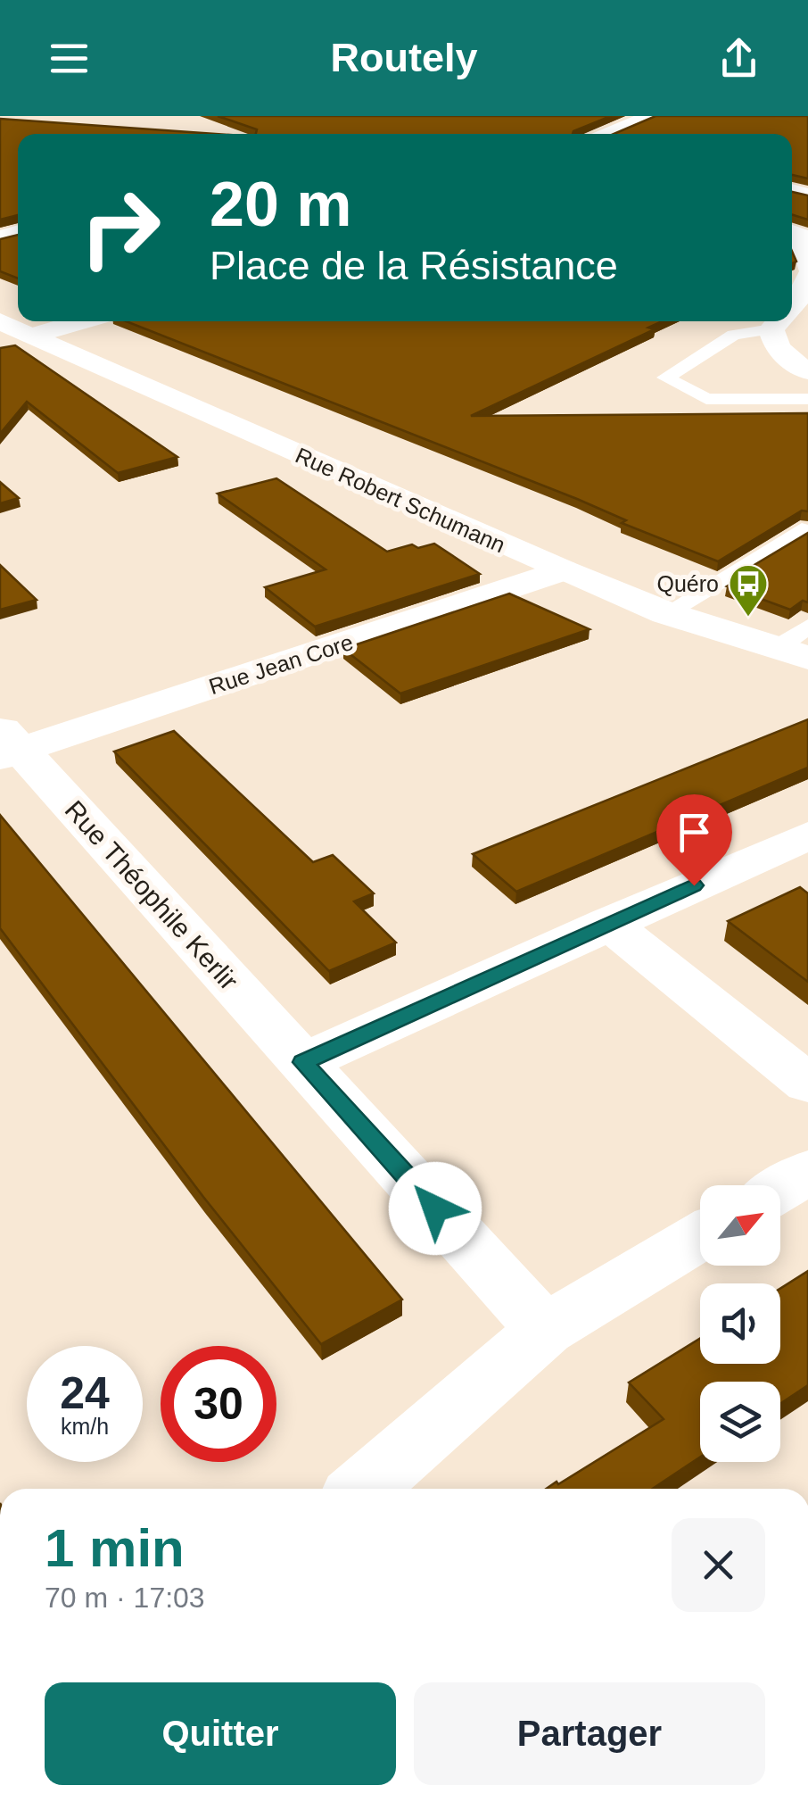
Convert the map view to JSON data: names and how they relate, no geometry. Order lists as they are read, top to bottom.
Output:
{
  "streets": {
    "street": ["Rue Robert Schumann", "Rue Jean Core", "Rue Théophile Kerlir"]
  },
  "crossings": [
    ["Rue Robert Schumann", "Rue Jean Core"],
    ["Rue Jean Core", "Rue Théophile Kerlir"]
  ],
  "places": {
    "bus stop": ["Quéro"]
  },
  "north": "top right",
  "page": {
    "header": "Routely",
    "turn": ["20 m", "Place de la Résistance"],
    "speed": "24 km/h",
    "limit": "30",
    "heading": ["1 min", "70 m · 17:03"],
    "buttons": ["Quitter", "Partager"]
  }
}
